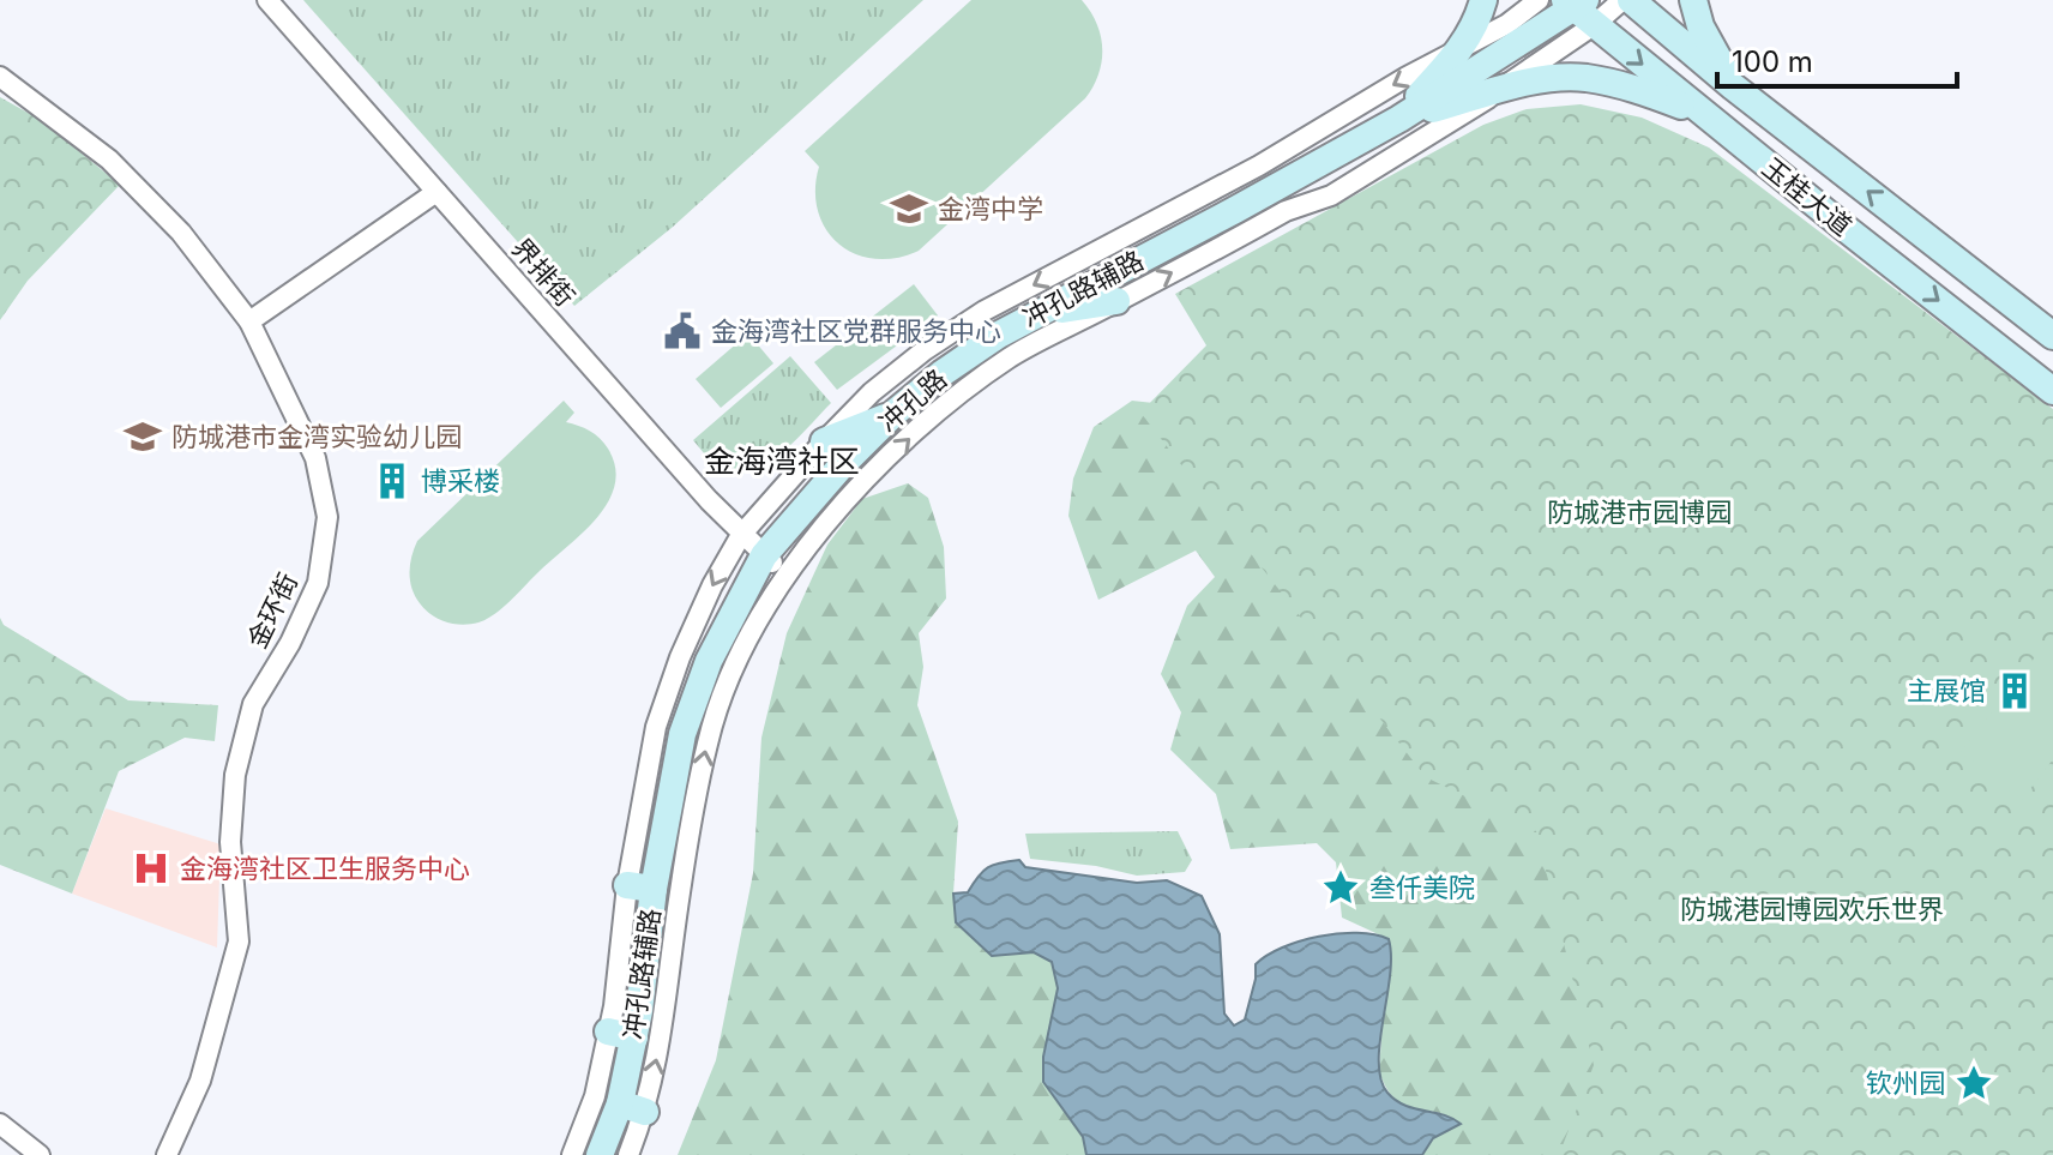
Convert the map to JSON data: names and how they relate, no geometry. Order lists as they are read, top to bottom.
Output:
{
  "streets": {
    "main road": ["玉桂大道", "冲孔路"],
    "street": ["界排街", "冲孔路辅路", "金环街"]
  },
  "crossings": [
    ["玉桂大道", "冲孔路辅路"],
    ["玉桂大道", "冲孔路"],
    ["界排街", "冲孔路辅路"],
    ["界排街", "冲孔路"],
    ["冲孔路辅路", "冲孔路"]
  ],
  "districts": ["金海湾社区"],
  "parks": ["防城港市园博园", "防城港园博园欢乐世界"],
  "places": {
    "school or university": ["金湾中学", "防城港市金湾实验幼儿园"],
    "public building": ["金海湾社区党群服务中心"],
    "building": ["博采楼", "主展馆"],
    "hospital": ["金海湾社区卫生服务中心"],
    "place": ["叁仟美院", "钦州园"]
  },
  "scale_bar": "100 m"
}
